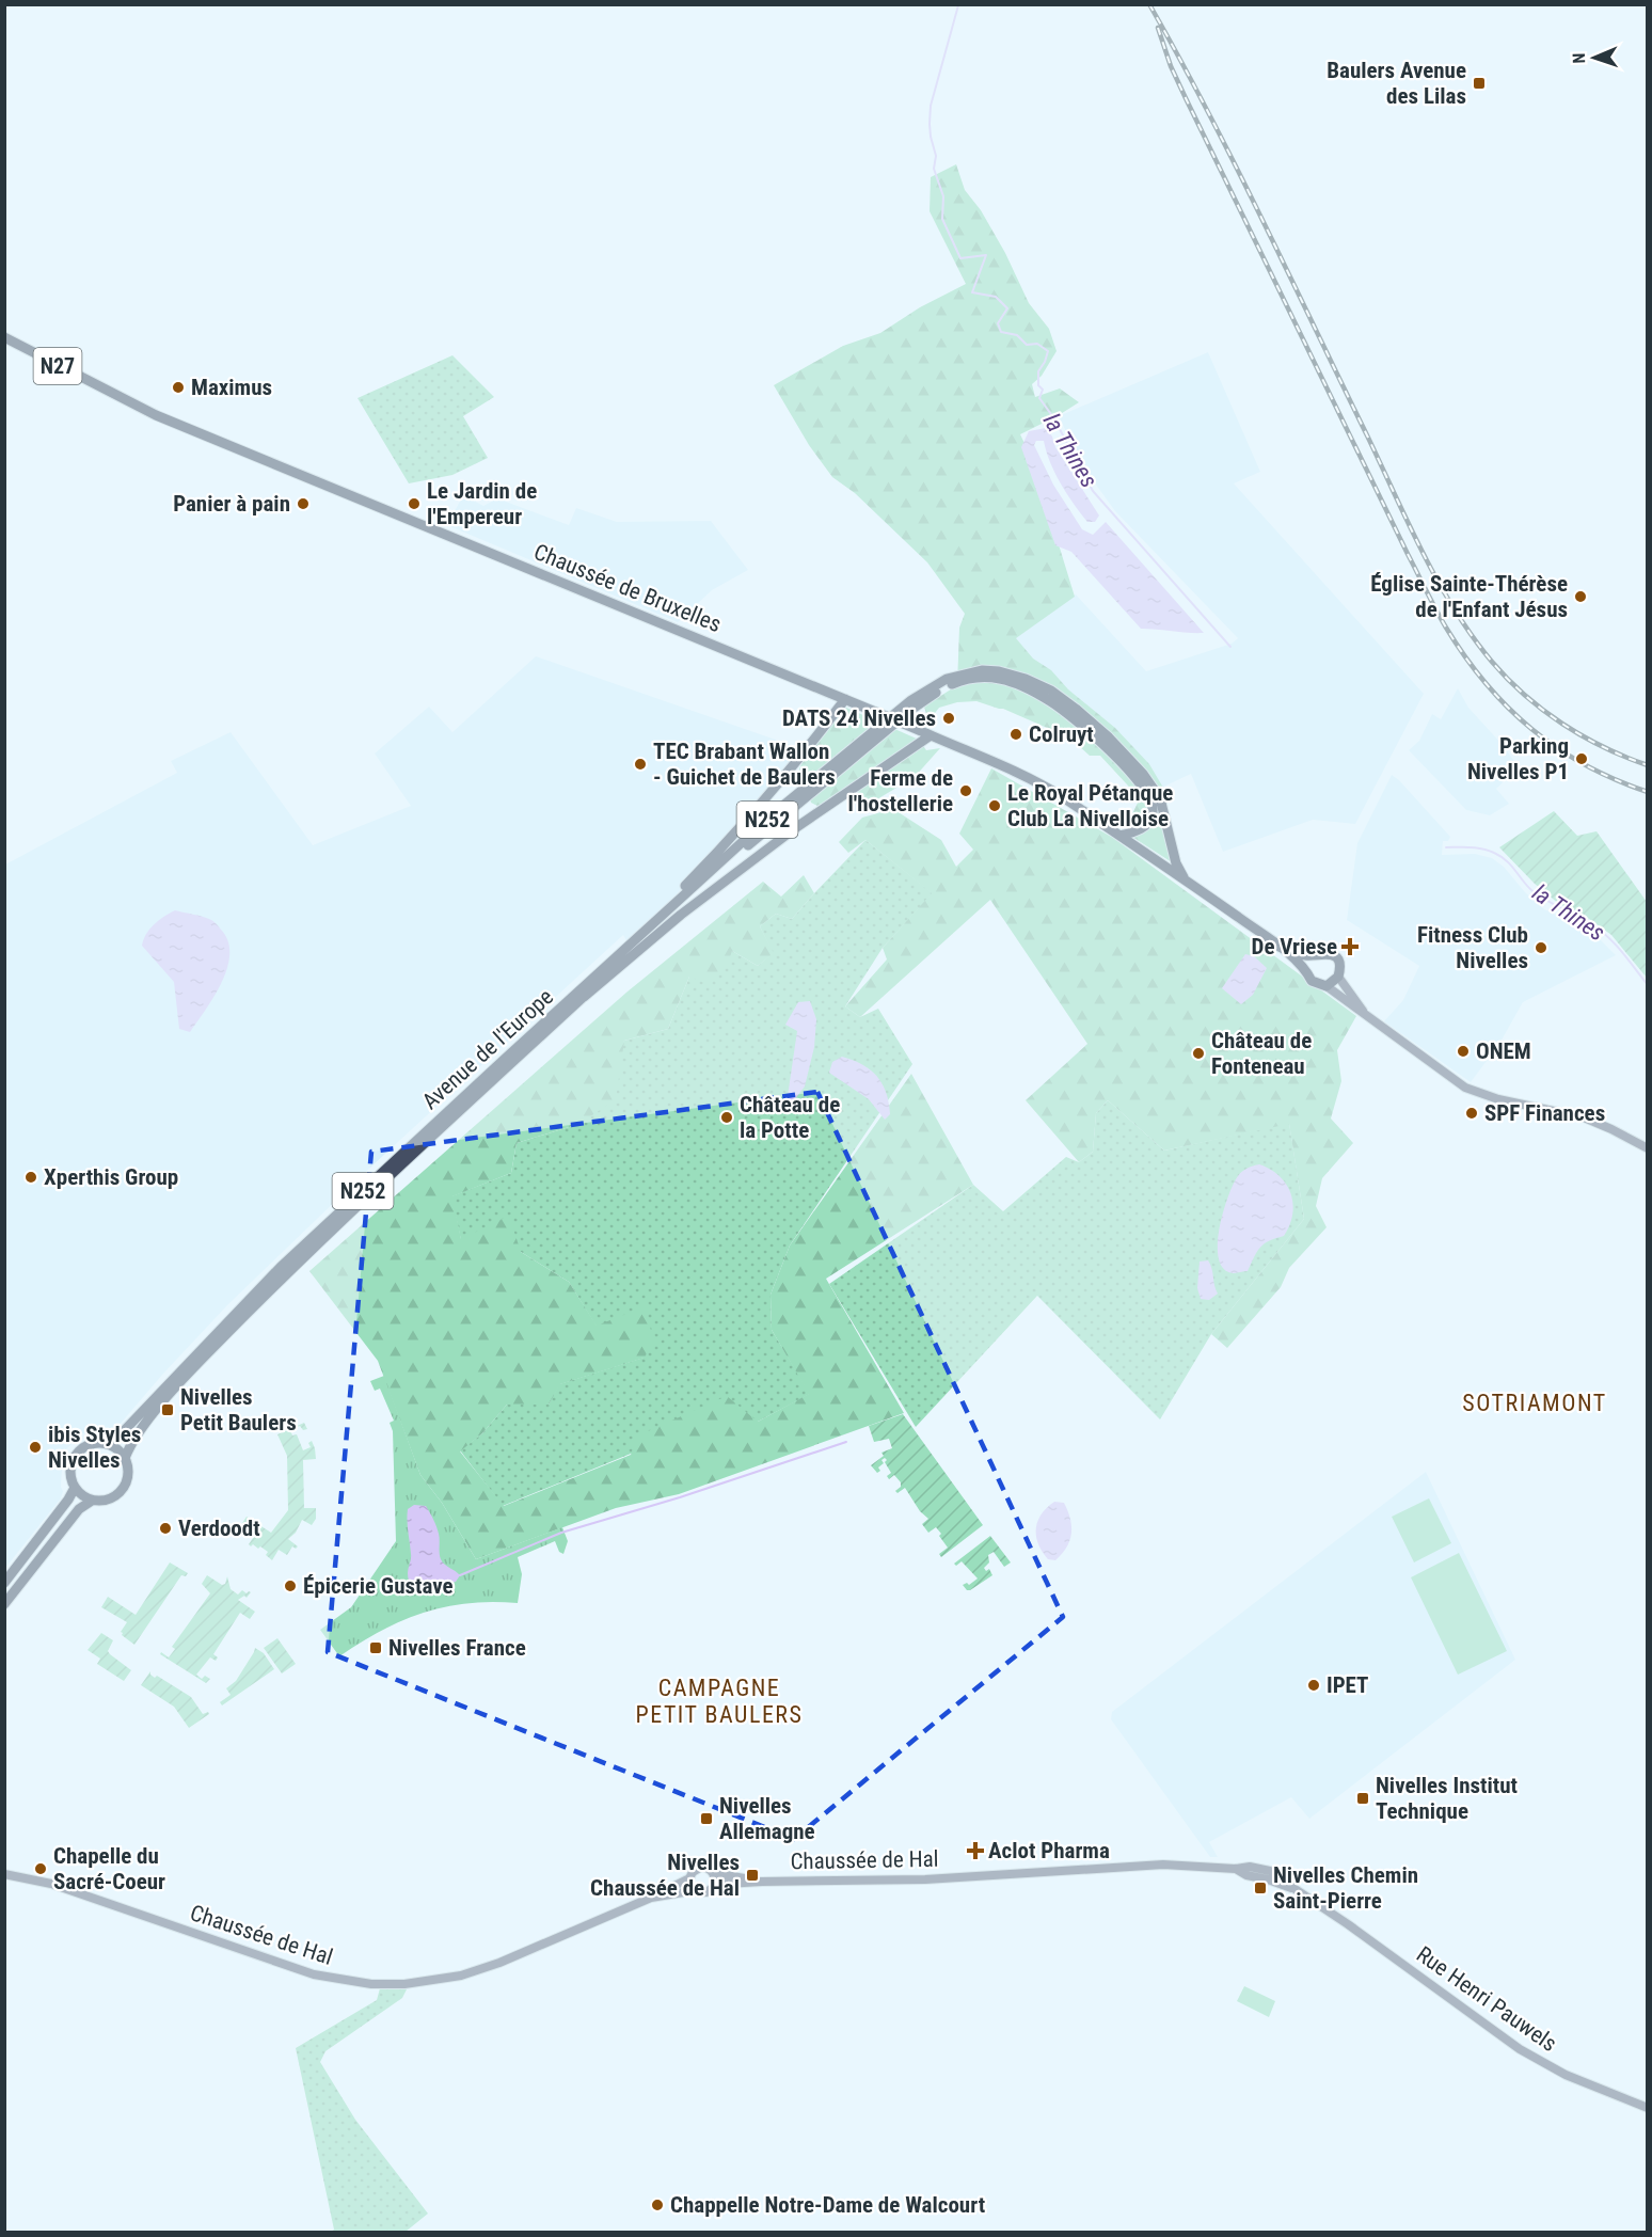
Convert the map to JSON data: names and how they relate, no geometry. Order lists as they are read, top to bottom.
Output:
{
  "streets": {
    "main road": [
      "N27",
      "Chaussée de Bruxelles",
      "N252",
      "Avenue de l'Europe",
      "Chaussée de Hal",
      "Rue Henri Pauwels"
    ]
  },
  "crossings": [
    ["N27", "Chaussée de Bruxelles"],
    ["N252", "Avenue de l'Europe"],
    ["Chaussée de Hal", "Rue Henri Pauwels"]
  ],
  "districts": ["SOTRIAMONT", "CAMPAGNE PETIT BAULERS"],
  "water": ["la Thines"],
  "places": {
    "transit": [
      "Baulers Avenue des Lilas",
      "Nivelles Petit Baulers",
      "Nivelles France",
      "Nivelles Institut Technique",
      "Nivelles Allemagne",
      "Nivelles Chaussée de Hal",
      "Nivelles Chemin Saint-Pierre"
    ],
    "other": [
      "Maximus",
      "Panier à pain",
      "Le Jardin de l'Empereur",
      "Église Sainte-Thérèse de l'Enfant Jésus",
      "DATS 24 Nivelles",
      "Colruyt",
      "Parking Nivelles P1",
      "TEC Brabant Wallon - Guichet de Baulers",
      "Ferme de l'hostellerie",
      "Le Royal Pétanque Club La Nivelloise",
      "Fitness Club Nivelles",
      "ONEM",
      "Château de Fonteneau",
      "SPF Finances",
      "Château de la Potte",
      "Xperthis Group",
      "ibis Styles Nivelles",
      "Verdoodt",
      "Épicerie Gustave",
      "IPET",
      "Chapelle du Sacré-Coeur",
      "Chappelle Notre-Dame de Walcourt"
    ],
    "health": ["De Vriese", "Aclot Pharma"]
  },
  "north": "left"
}
